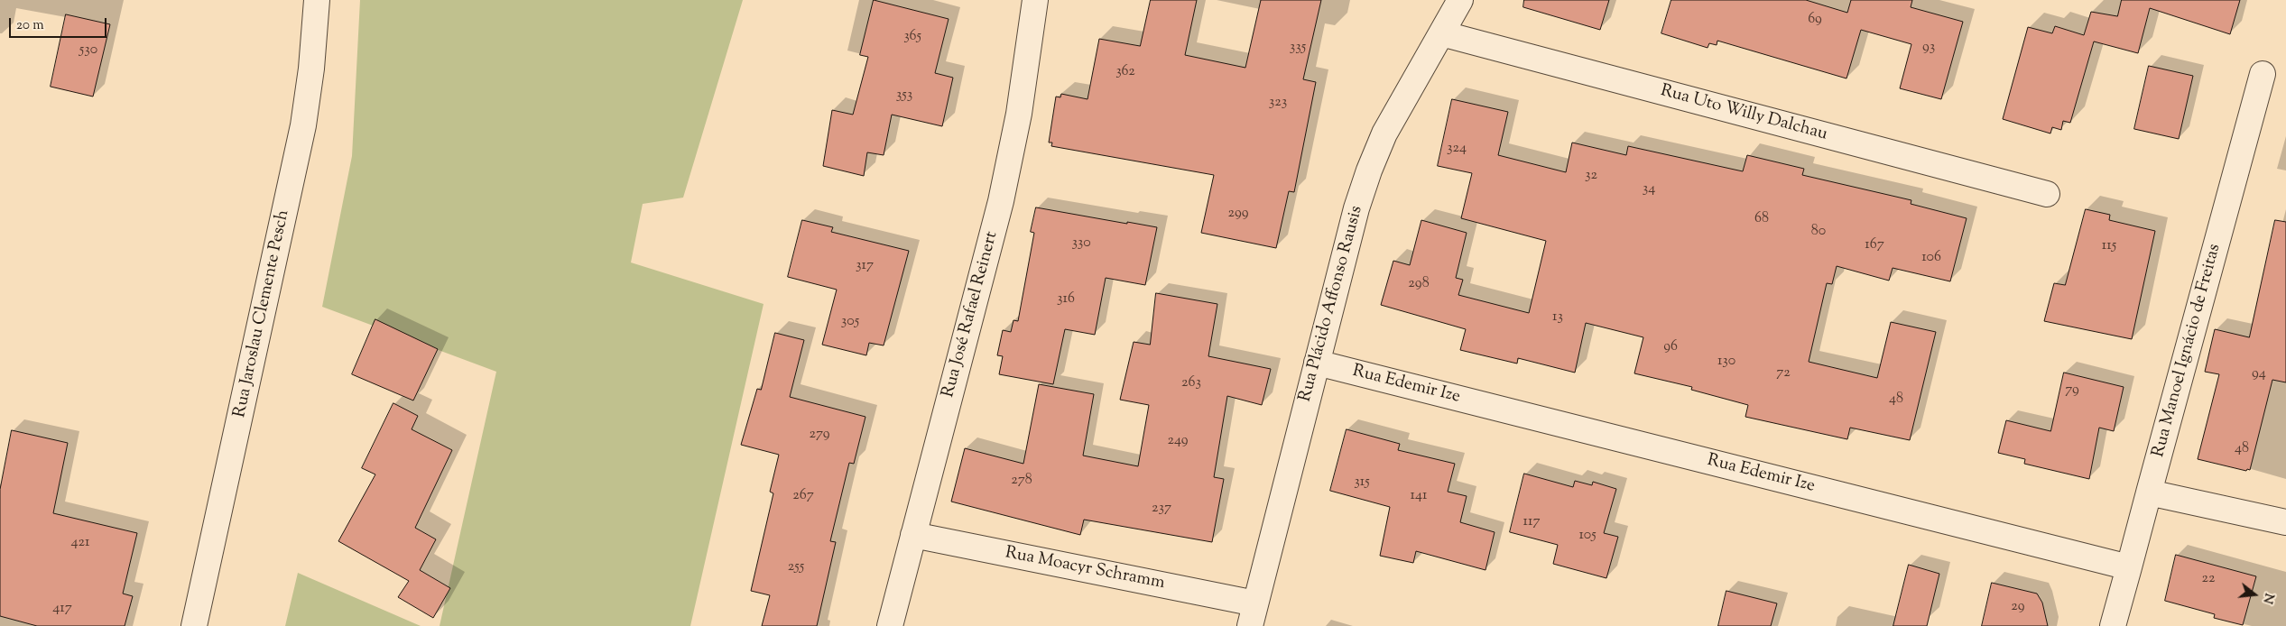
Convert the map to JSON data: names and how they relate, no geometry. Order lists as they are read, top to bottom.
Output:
{
  "streets": {
    "street": [
      "Rua Uto Willy Dalchau",
      "Rua Plácido Affonso Rausis",
      "Rua Jaroslau Clemente Pesch",
      "Rua José Rafael Reinert",
      "Rua Manoel Ignácio de Freitas",
      "Rua Edemir Ize",
      "Rua Moacyr Schramm"
    ]
  },
  "crossings": [
    ["Rua Uto Willy Dalchau", "Rua Plácido Affonso Rausis"],
    ["Rua Plácido Affonso Rausis", "Rua Edemir Ize"],
    ["Rua Plácido Affonso Rausis", "Rua Moacyr Schramm"],
    ["Rua José Rafael Reinert", "Rua Moacyr Schramm"]
  ],
  "house_numbers": [
    "69",
    "365",
    "335",
    "93",
    "530",
    "362",
    "353",
    "323",
    "324",
    "32",
    "34",
    "299",
    "68",
    "80",
    "330",
    "167",
    "115",
    "106",
    "317",
    "298",
    "316",
    "13",
    "305",
    "96",
    "130",
    "72",
    "94",
    "263",
    "79",
    "48",
    "279",
    "249",
    "48",
    "278",
    "315",
    "267",
    "141",
    "237",
    "117",
    "105",
    "421",
    "255",
    "22",
    "29",
    "417"
  ],
  "scale_bar": "20 m",
  "north": "right"
}
